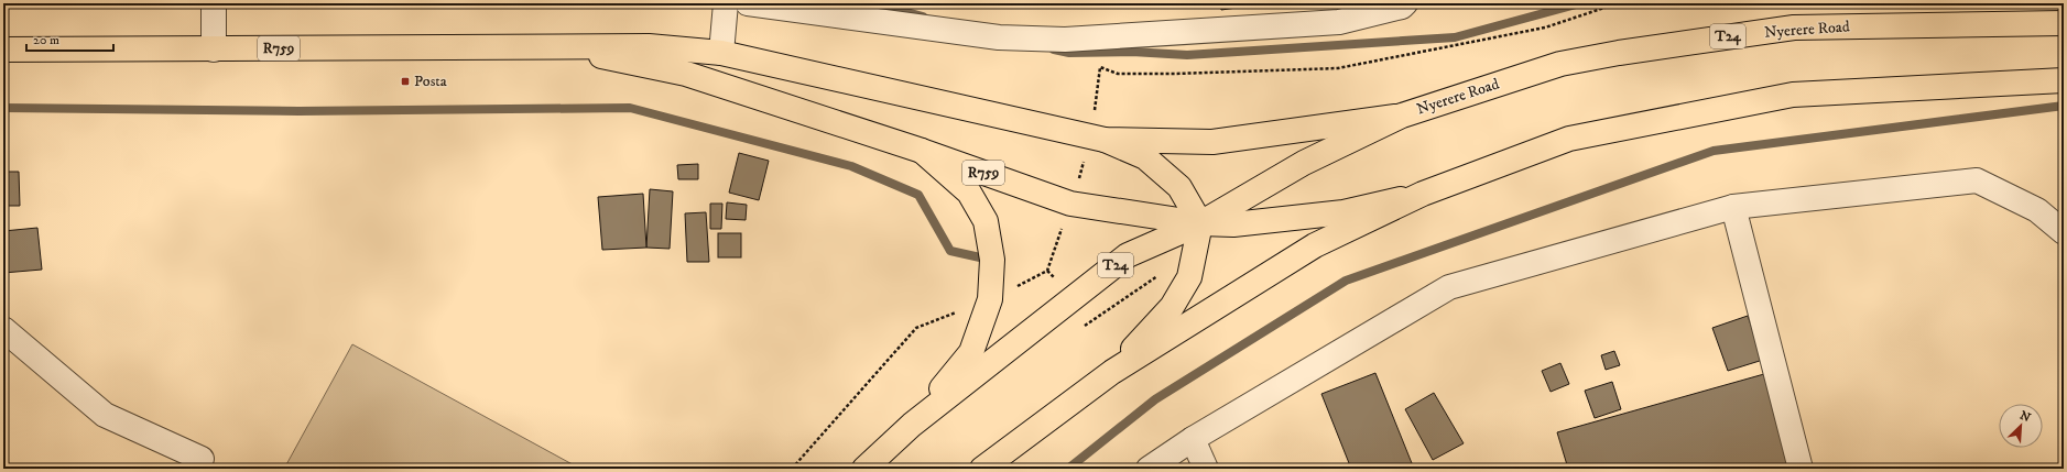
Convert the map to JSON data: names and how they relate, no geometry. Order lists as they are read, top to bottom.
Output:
{
  "streets": {
    "main road": ["Nyerere Road", "T24", "R759"]
  },
  "crossings": [
    ["Nyerere Road", "T24"],
    ["Nyerere Road", "R759"],
    ["T24", "R759"]
  ],
  "places": {
    "transit": ["Posta"]
  },
  "scale_bar": "20 m",
  "north": "top right"
}
